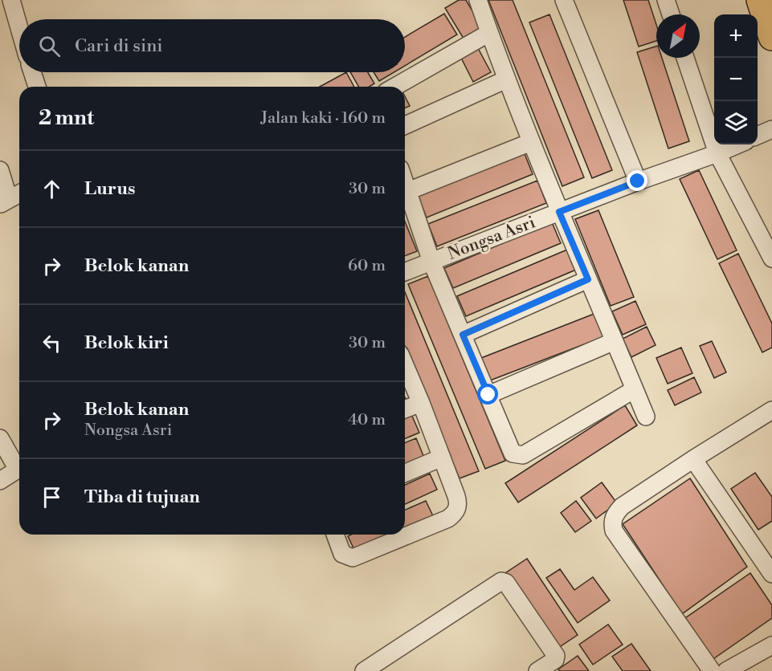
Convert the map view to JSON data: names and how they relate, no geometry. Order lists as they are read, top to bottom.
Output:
{
  "streets": {
    "street": ["Nongsa Asri"]
  },
  "north": "top right",
  "page": {
    "map_buttons": ["+", "−"],
    "search": "Cari di sini",
    "heading": ["2 mnt", "Jalan kaki · 160 m"],
    "list": [
      ["Lurus", "30 m"],
      ["Belok kanan", "60 m"],
      ["Belok kiri", "30 m"],
      ["Belok kanan", "Nongsa Asri", "40 m"],
      "Tiba di tujuan"
    ]
  }
}
